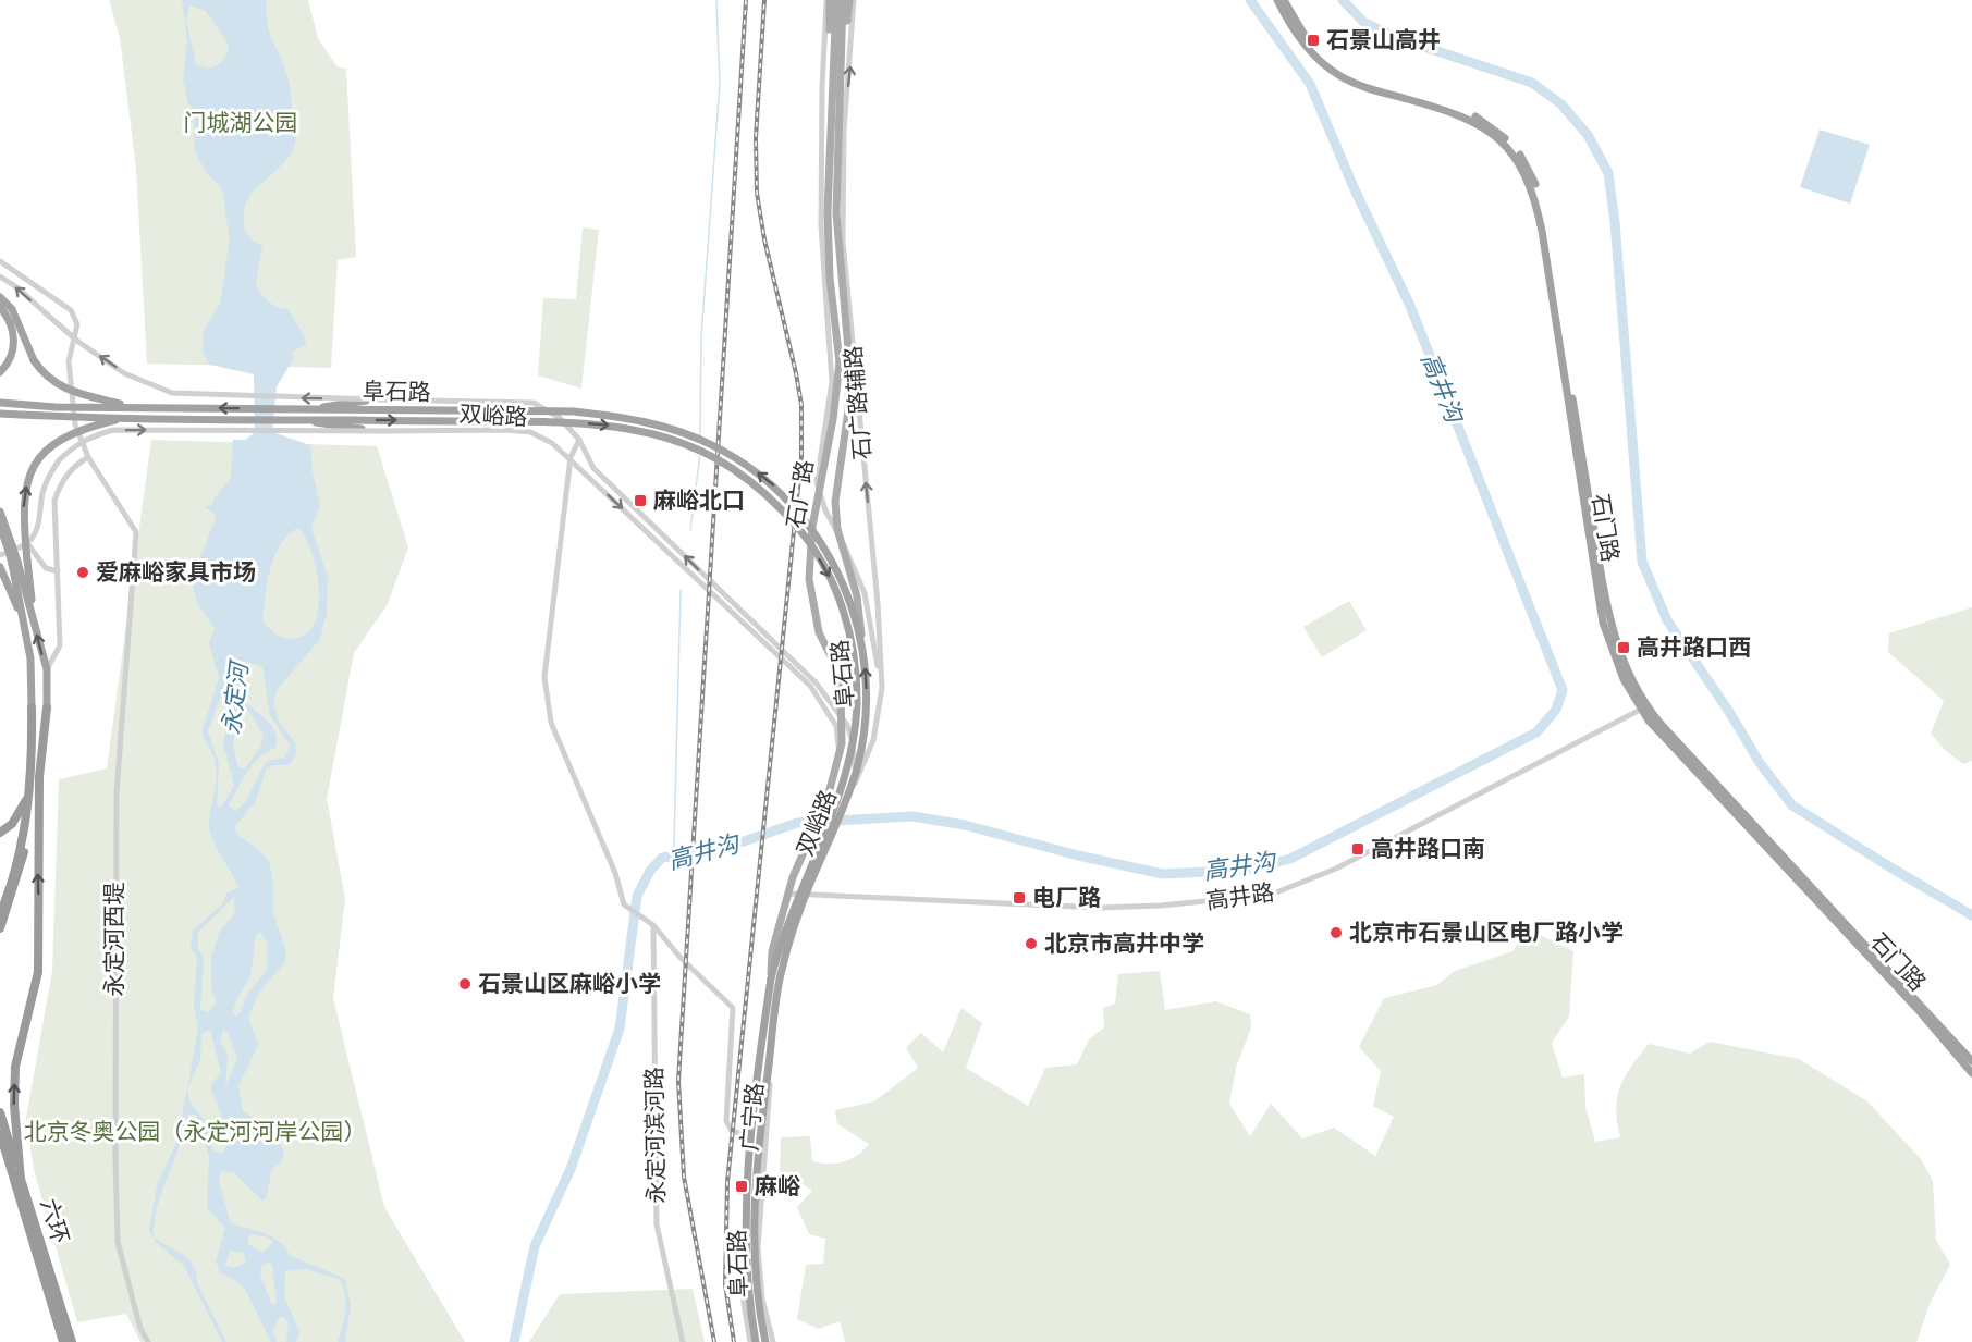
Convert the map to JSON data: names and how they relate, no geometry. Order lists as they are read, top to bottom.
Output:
{
  "streets": {
    "highway": ["阜石路", "石门路", "六环"],
    "main road": ["石广路"],
    "street": [
      "石广路辅路",
      "双峪路",
      "高井路",
      "永定河西堤",
      "广宁路",
      "永定河滨河路"
    ]
  },
  "crossings": [
    ["阜石路", "石广路"],
    ["阜石路", "广宁路"],
    ["石广路辅路", "双峪路"],
    ["双峪路", "高井路"],
    ["双峪路", "广宁路"],
    ["石门路", "高井路"],
    ["高井路", "广宁路"]
  ],
  "water": ["高井沟", "永定河"],
  "parks": ["门城湖公园", "北京冬奥公园（永定河河岸公园）"],
  "places": {
    "transit": [
      "石景山高井",
      "麻峪北口",
      "高井路口西",
      "高井路口南",
      "电厂路",
      "麻峪"
    ],
    "other": [
      "爱麻峪家具市场",
      "北京市石景山区电厂路小学",
      "北京市高井中学",
      "石景山区麻峪小学"
    ]
  }
}
